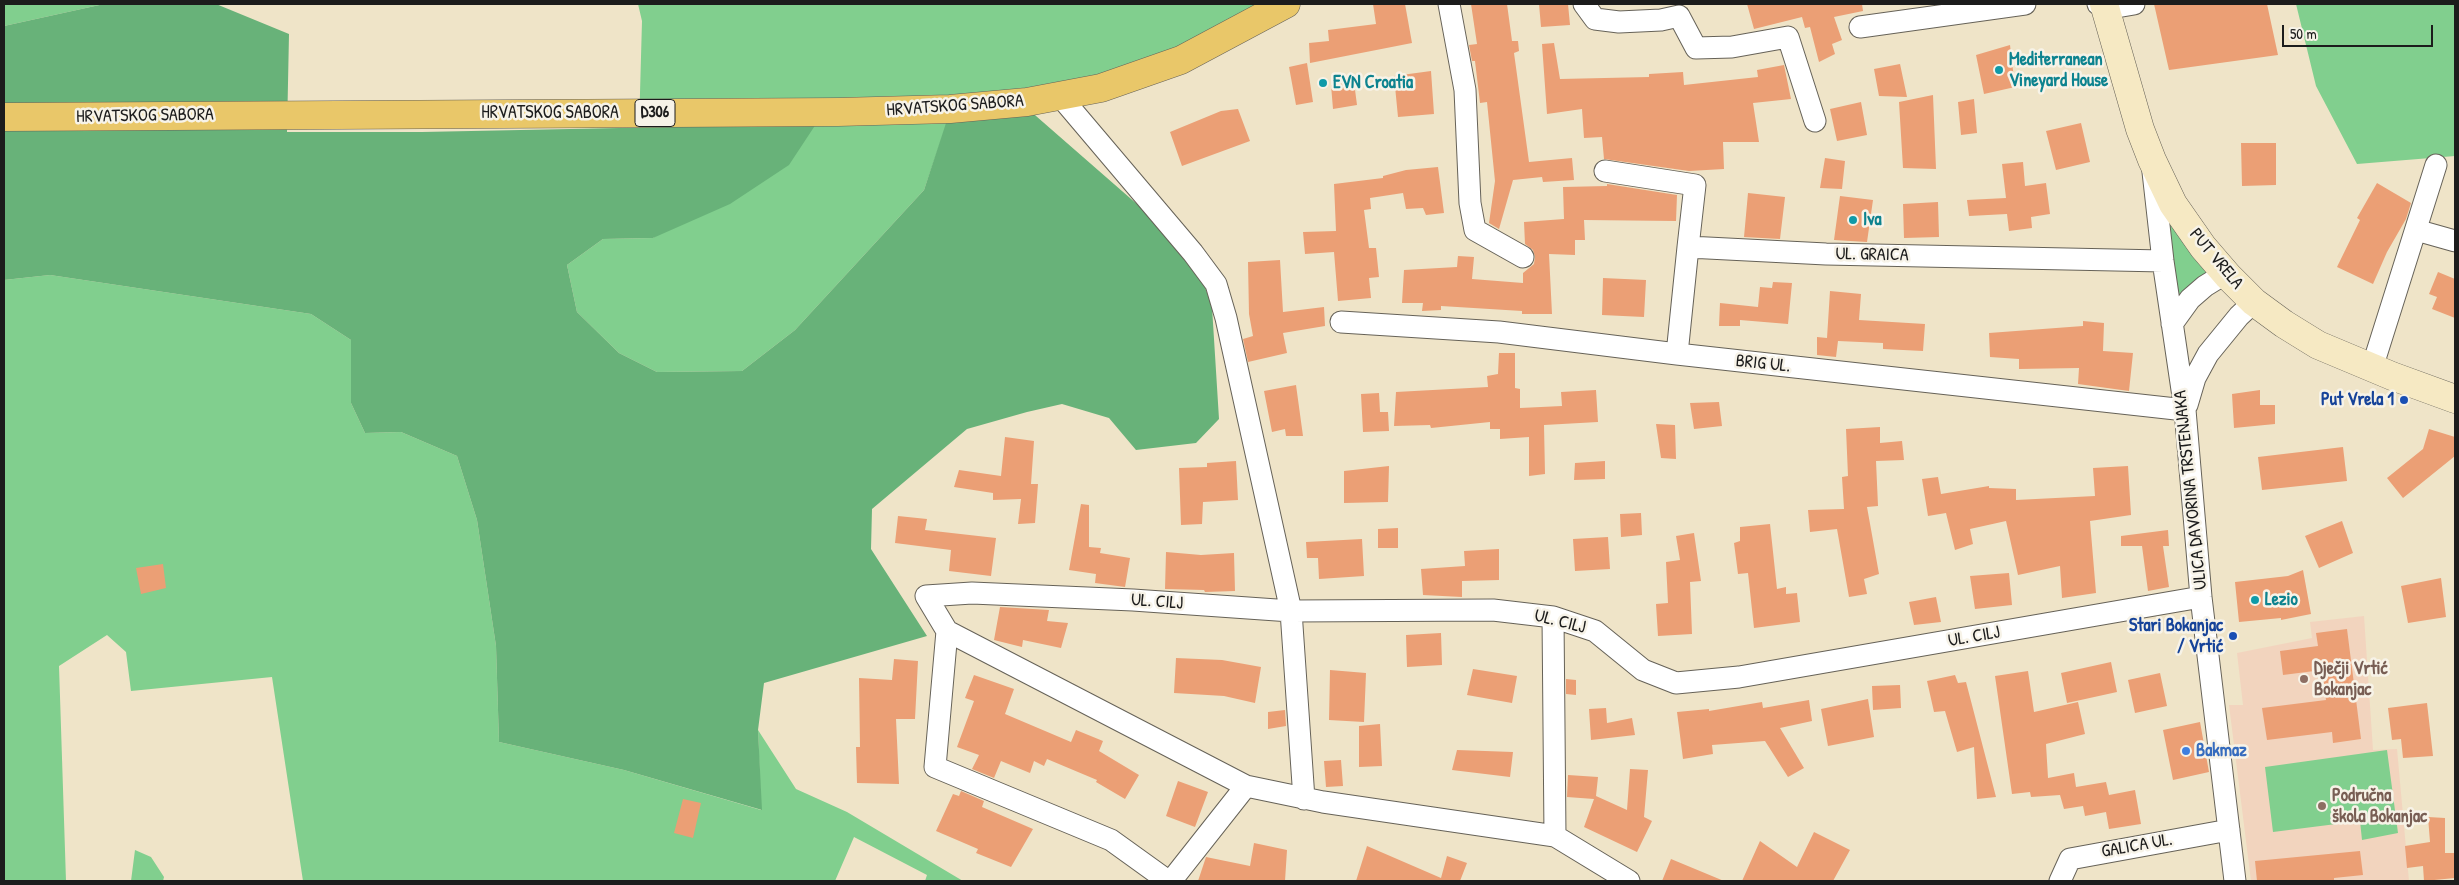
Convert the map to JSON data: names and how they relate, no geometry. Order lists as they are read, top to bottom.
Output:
{
  "streets": {
    "main road": ["HRVATSKOG SABORA", "D306", "PUT VRELA"],
    "street": [
      "UL. GRAICA",
      "BRIG UL.",
      "ULICA DAVORINA TRSTENJAKA",
      "UL. CILJ",
      "GALICA UL."
    ]
  },
  "crossings": [
    ["UL. GRAICA", "ULICA DAVORINA TRSTENJAKA"],
    ["PUT VRELA", "ULICA DAVORINA TRSTENJAKA"],
    ["BRIG UL.", "ULICA DAVORINA TRSTENJAKA"],
    ["ULICA DAVORINA TRSTENJAKA", "UL. CILJ"],
    ["ULICA DAVORINA TRSTENJAKA", "GALICA UL."]
  ],
  "places": [
    "Mediterranean Vineyard House",
    "EVN Croatia",
    "Iva",
    "Put Vrela 1",
    "Lezio",
    "Stari Bokanjac / Vrtić",
    "Dječji Vrtić Bokanjac",
    "Bakmaz",
    "Područna škola Bokanjac"
  ],
  "scale_bar": "50 m"
}
